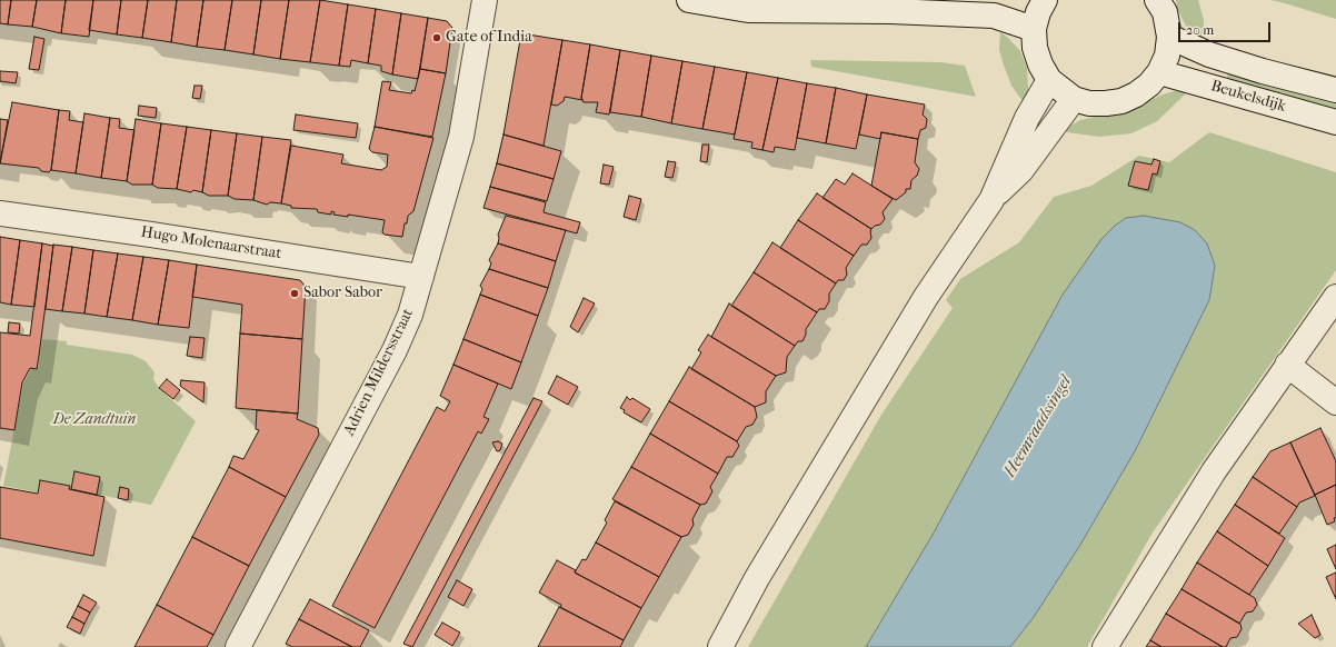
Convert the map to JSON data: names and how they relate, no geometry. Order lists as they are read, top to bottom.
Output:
{
  "streets": {
    "street": ["Beukelsdijk", "Hugo Molenaarstraat", "Adrien Mildersstraat"]
  },
  "crossings": [
    ["Hugo Molenaarstraat", "Adrien Mildersstraat"]
  ],
  "water": ["Heemraadssingel"],
  "parks": ["De Zandtuin"],
  "places": ["Gate of India", "Sabor Sabor"],
  "scale_bar": "20 m"
}
